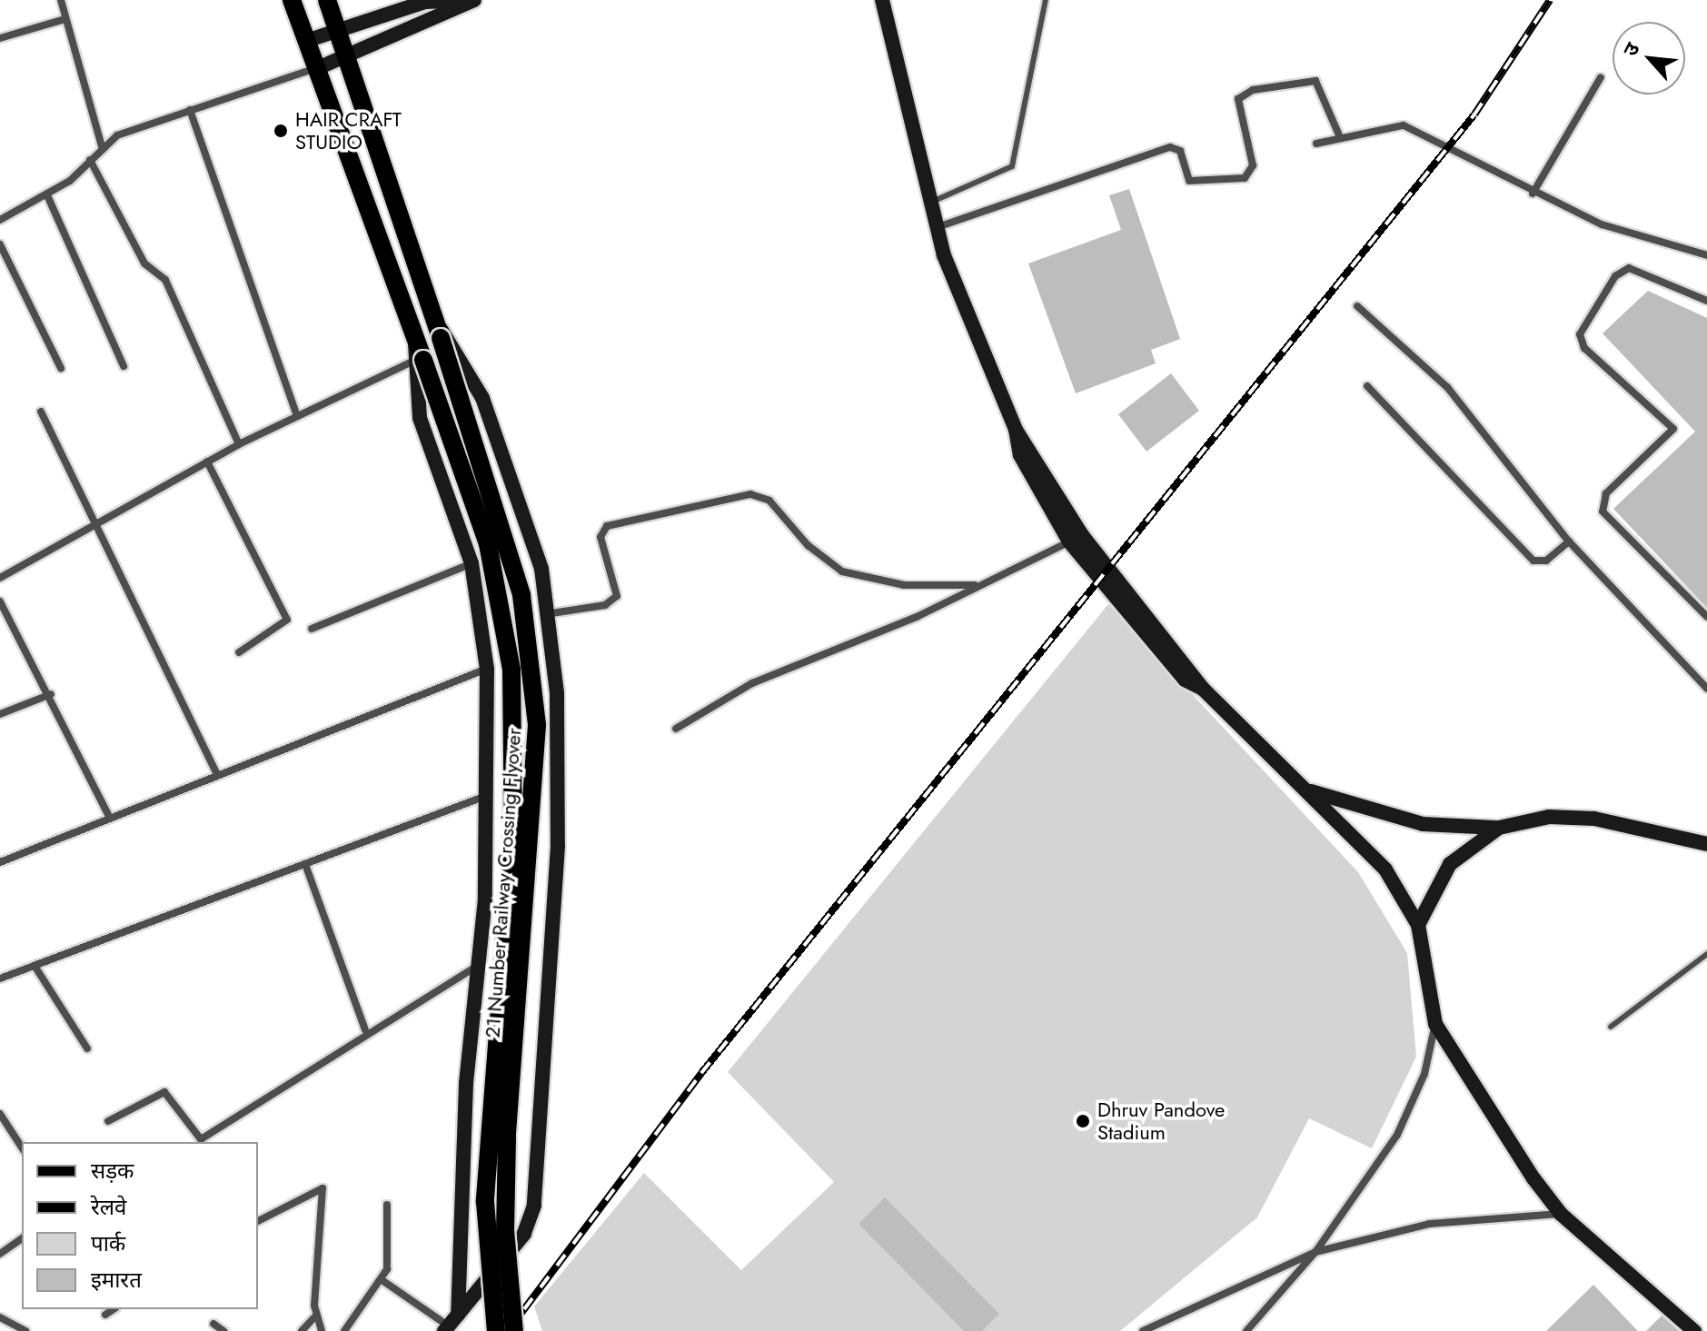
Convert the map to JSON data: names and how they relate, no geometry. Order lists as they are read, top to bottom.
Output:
{
  "streets": {
    "main road": ["21 Number Railway Crossing Flyover"]
  },
  "places": ["HAIR CRAFT STUDIO", "Dhruv Pandove Stadium"],
  "legend": [
    "सड़क",
    "रेलवे",
    "पार्क",
    "इमारत"
  ],
  "north": "top left"
}
